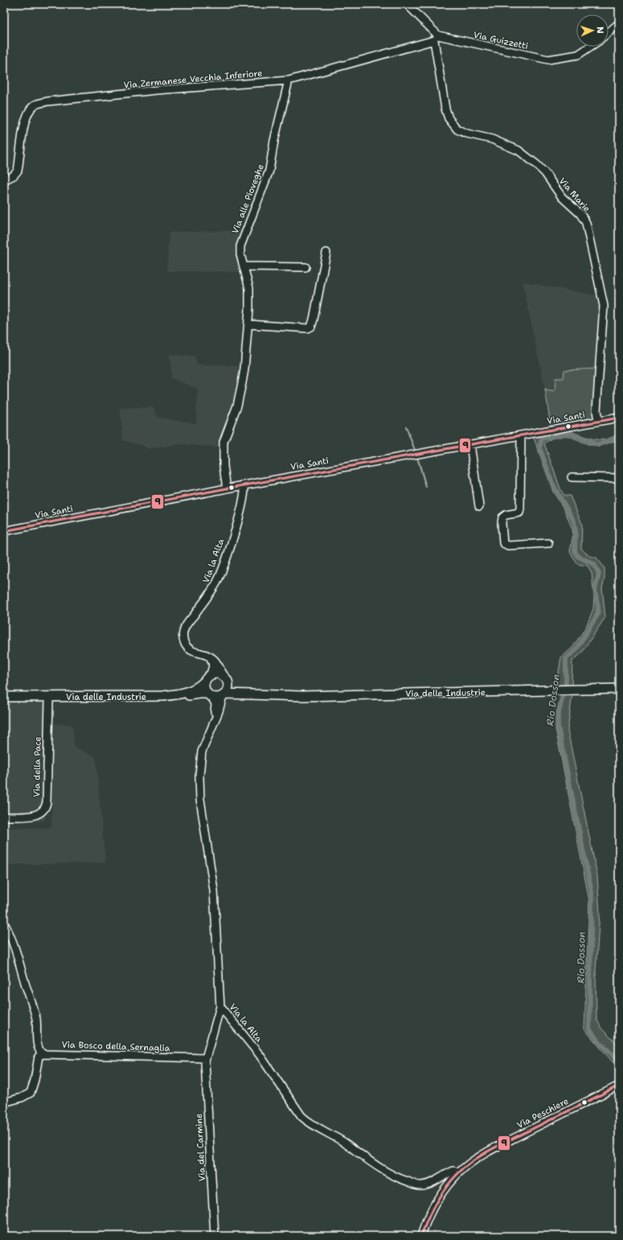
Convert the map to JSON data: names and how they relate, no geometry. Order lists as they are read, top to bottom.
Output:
{
  "streets": {
    "main road": ["Via delle Industrie"],
    "street": [
      "Via Guizzetti",
      "Via Zermanese Vecchia Inferiore",
      "Via Marie",
      "Via alle Pioveghe",
      "Via Santi",
      "Via la Alta",
      "Via della Pace",
      "Via Bosco della Sernaglia",
      "Via Peschiere",
      "Via del Carmine"
    ]
  },
  "crossings": [
    ["Via Guizzetti", "Via Zermanese Vecchia Inferiore"],
    ["Via Guizzetti", "Via Marie"],
    ["Via Zermanese Vecchia Inferiore", "Via Marie"],
    ["Via Zermanese Vecchia Inferiore", "Via alle Pioveghe"],
    ["Via Marie", "Via Santi"],
    ["Via alle Pioveghe", "Via Santi"],
    ["Via Santi", "Via la Alta"],
    ["Via la Alta", "Via Peschiere"],
    ["Via delle Industrie", "Via della Pace"],
    ["Via Bosco della Sernaglia", "Via del Carmine"]
  ],
  "water": ["Rio Dosson"],
  "lines": ["transit line 9"],
  "north": "right"
}
